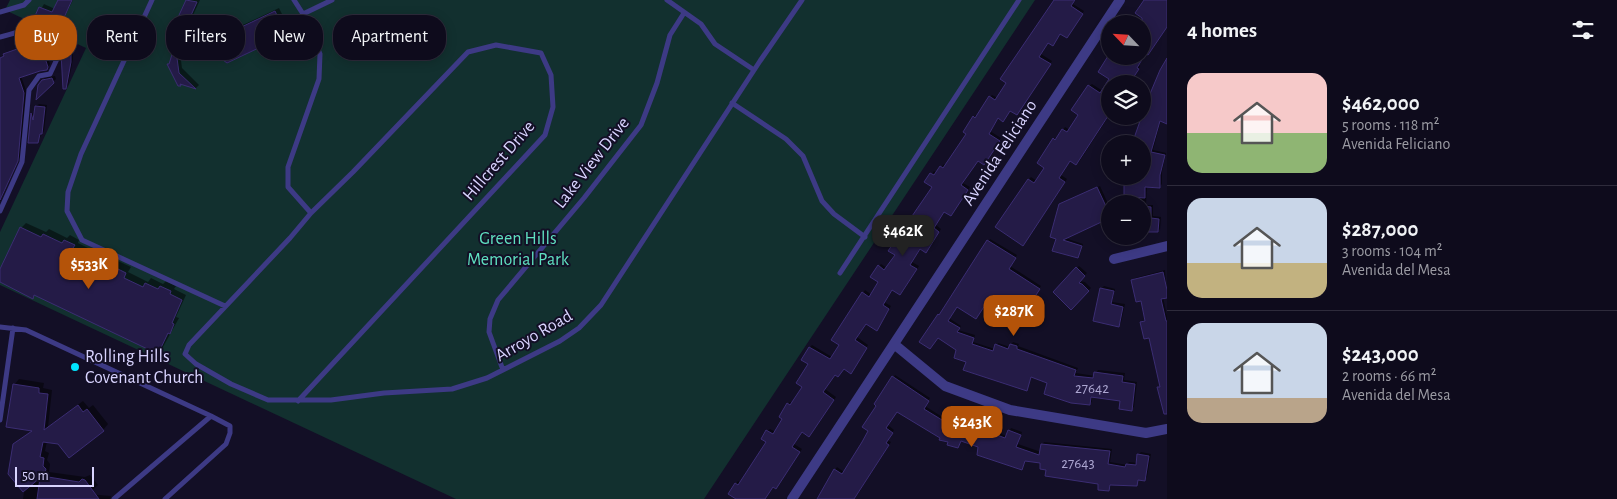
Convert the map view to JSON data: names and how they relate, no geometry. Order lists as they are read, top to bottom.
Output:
{
  "streets": {
    "street": ["Avenida Feliciano"],
    "lane": ["Hillcrest Drive", "Lake View Drive", "Arroyo Road"]
  },
  "crossings": [
    ["Hillcrest Drive", "Arroyo Road"],
    ["Lake View Drive", "Arroyo Road"]
  ],
  "parks": ["Green Hills Memorial Park"],
  "places": ["Rolling Hills Covenant Church"],
  "house_numbers": ["27642", "27643"],
  "scale_bar": "50 m",
  "north": "top left",
  "page": {
    "heading": "4 homes",
    "map_buttons": ["+", "−"],
    "chip": [
      "Buy",
      "Rent",
      "Filters",
      "New",
      "Apartment"
    ],
    "list": [
      {
        "name": "$462,000",
        "note": "5 rooms · 118 m² · Avenida Feliciano"
      },
      {
        "name": "$287,000",
        "note": "3 rooms · 104 m² · Avenida del Mesa"
      },
      {
        "name": "$243,000",
        "note": "2 rooms · 66 m² · Avenida del Mesa"
      }
    ],
    "price": [
      "$462K",
      "$533K",
      "$287K",
      "$243K"
    ],
    "scale": "50 m"
  }
}
